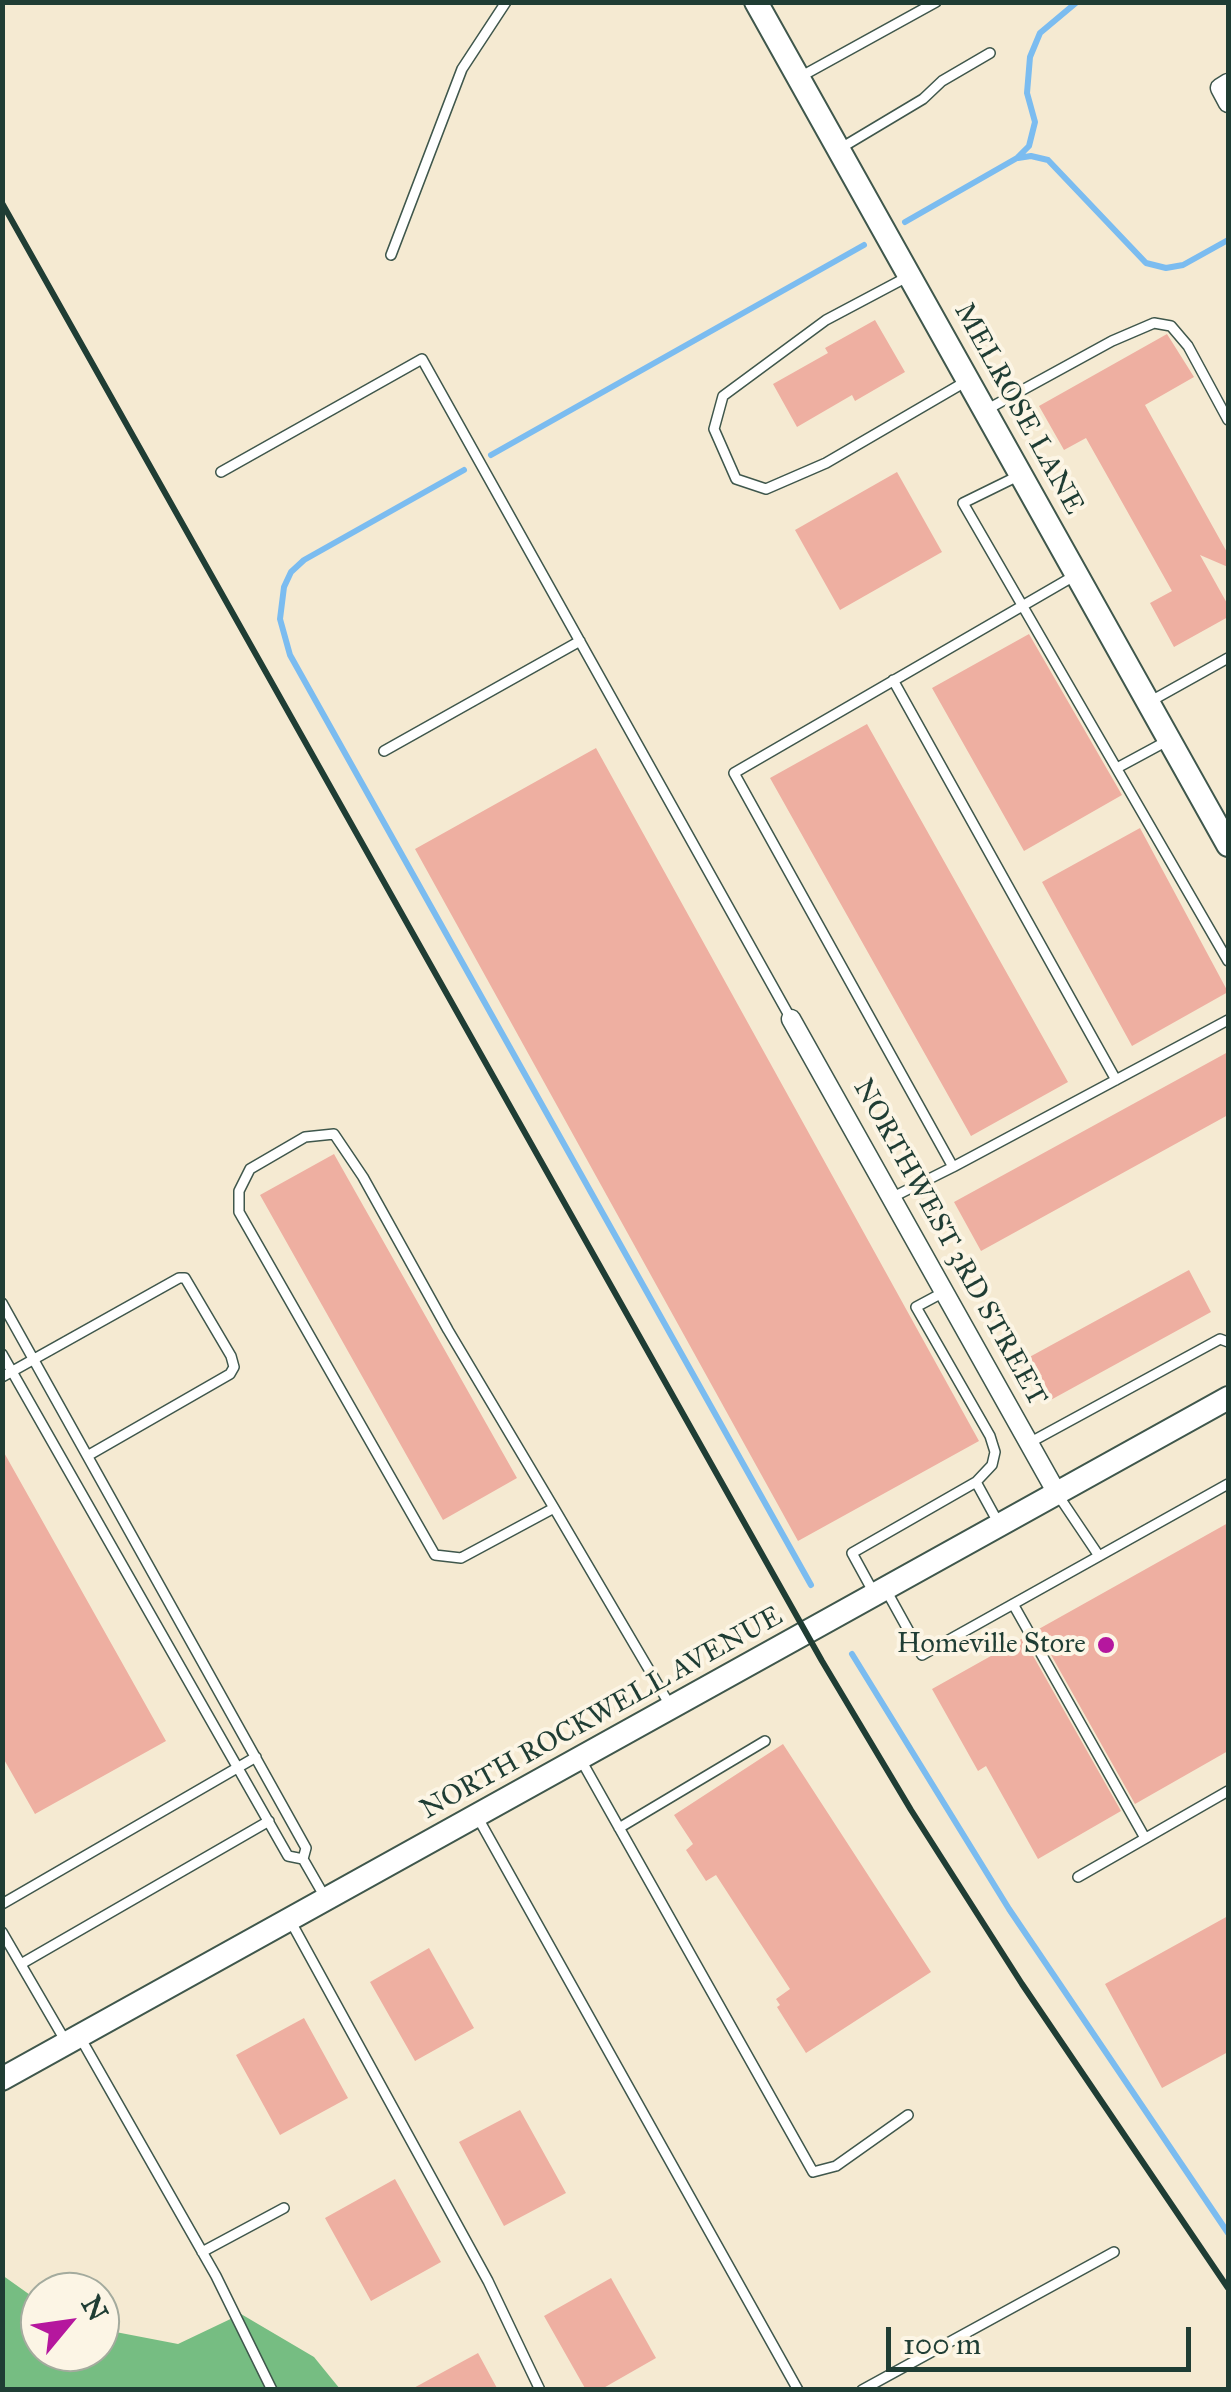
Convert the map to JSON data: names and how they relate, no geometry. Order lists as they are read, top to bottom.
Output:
{
  "streets": {
    "main road": ["MELROSE LANE", "NORTH ROCKWELL AVENUE"],
    "street": ["NORTHWEST 3RD STREET"]
  },
  "crossings": [
    ["NORTHWEST 3RD STREET", "NORTH ROCKWELL AVENUE"]
  ],
  "places": ["Homeville Store"],
  "scale_bar": "100 m",
  "north": "top right"
}
